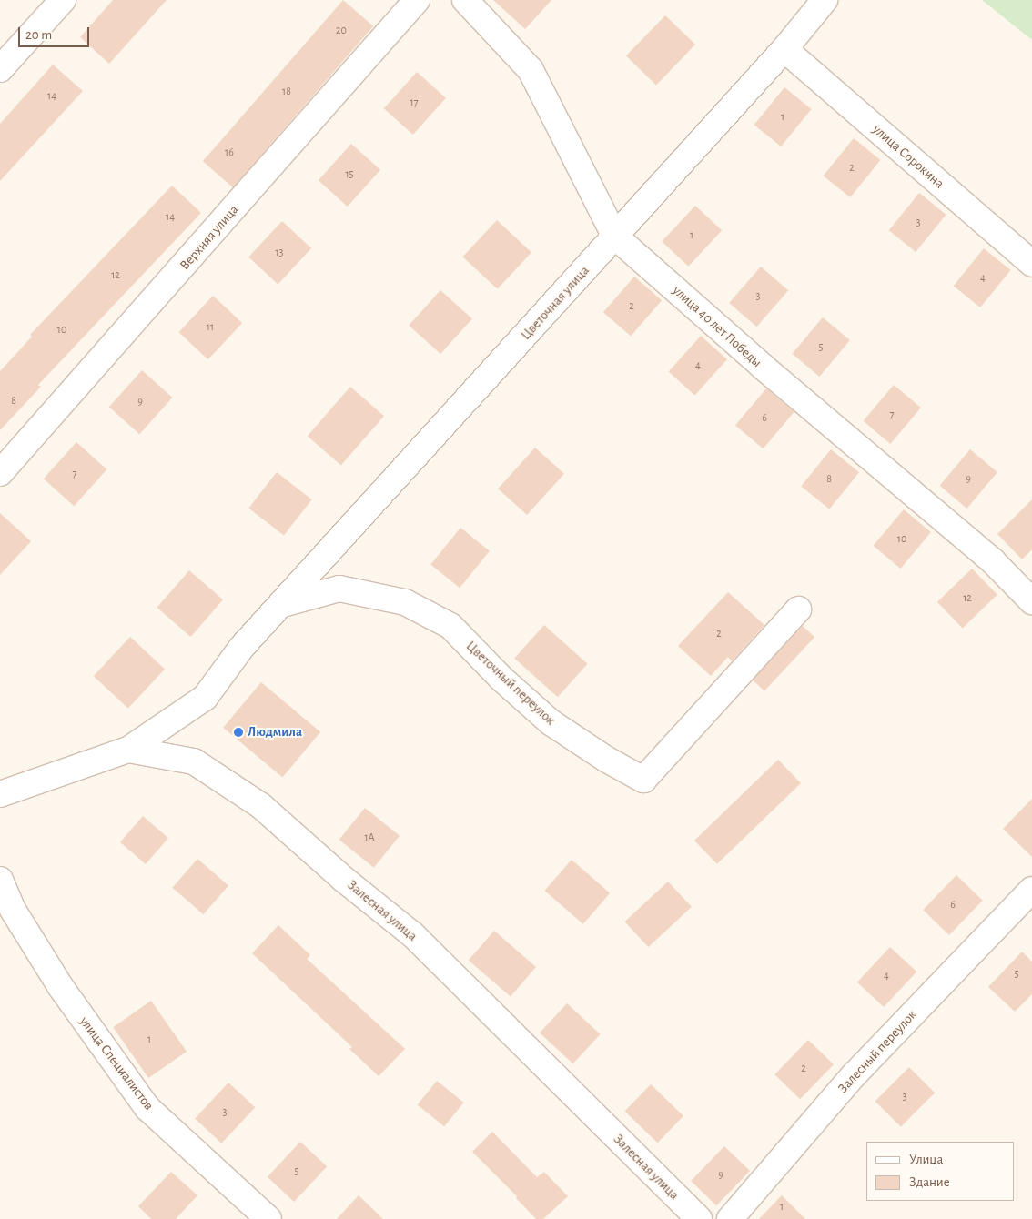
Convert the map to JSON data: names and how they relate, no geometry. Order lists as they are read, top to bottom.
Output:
{
  "streets": {
    "street": [
      "улица Сорокина",
      "Верхняя улица",
      "Цветочная улица",
      "улица 40 лет Победы",
      "Цветочный переулок",
      "Залесная улица",
      "Залесный переулок",
      "улица Специалистов"
    ]
  },
  "crossings": [
    ["улица Сорокина", "Цветочная улица"],
    ["Цветочная улица", "улица 40 лет Победы"],
    ["Цветочная улица", "Цветочный переулок"],
    ["Цветочная улица", "Залесная улица"]
  ],
  "places": ["Людмила"],
  "house_numbers": [
    "20",
    "18",
    "14",
    "17",
    "1",
    "16",
    "2",
    "15",
    "14",
    "3",
    "1",
    "13",
    "12",
    "4",
    "3",
    "2",
    "11",
    "10",
    "5",
    "4",
    "8",
    "9",
    "7",
    "6",
    "7",
    "8",
    "9",
    "10",
    "12",
    "2",
    "1А",
    "6",
    "5",
    "4",
    "1",
    "2",
    "3",
    "3",
    "5",
    "9",
    "1"
  ],
  "legend": ["Улица", "Здание"],
  "scale_bar": "20 m"
}
